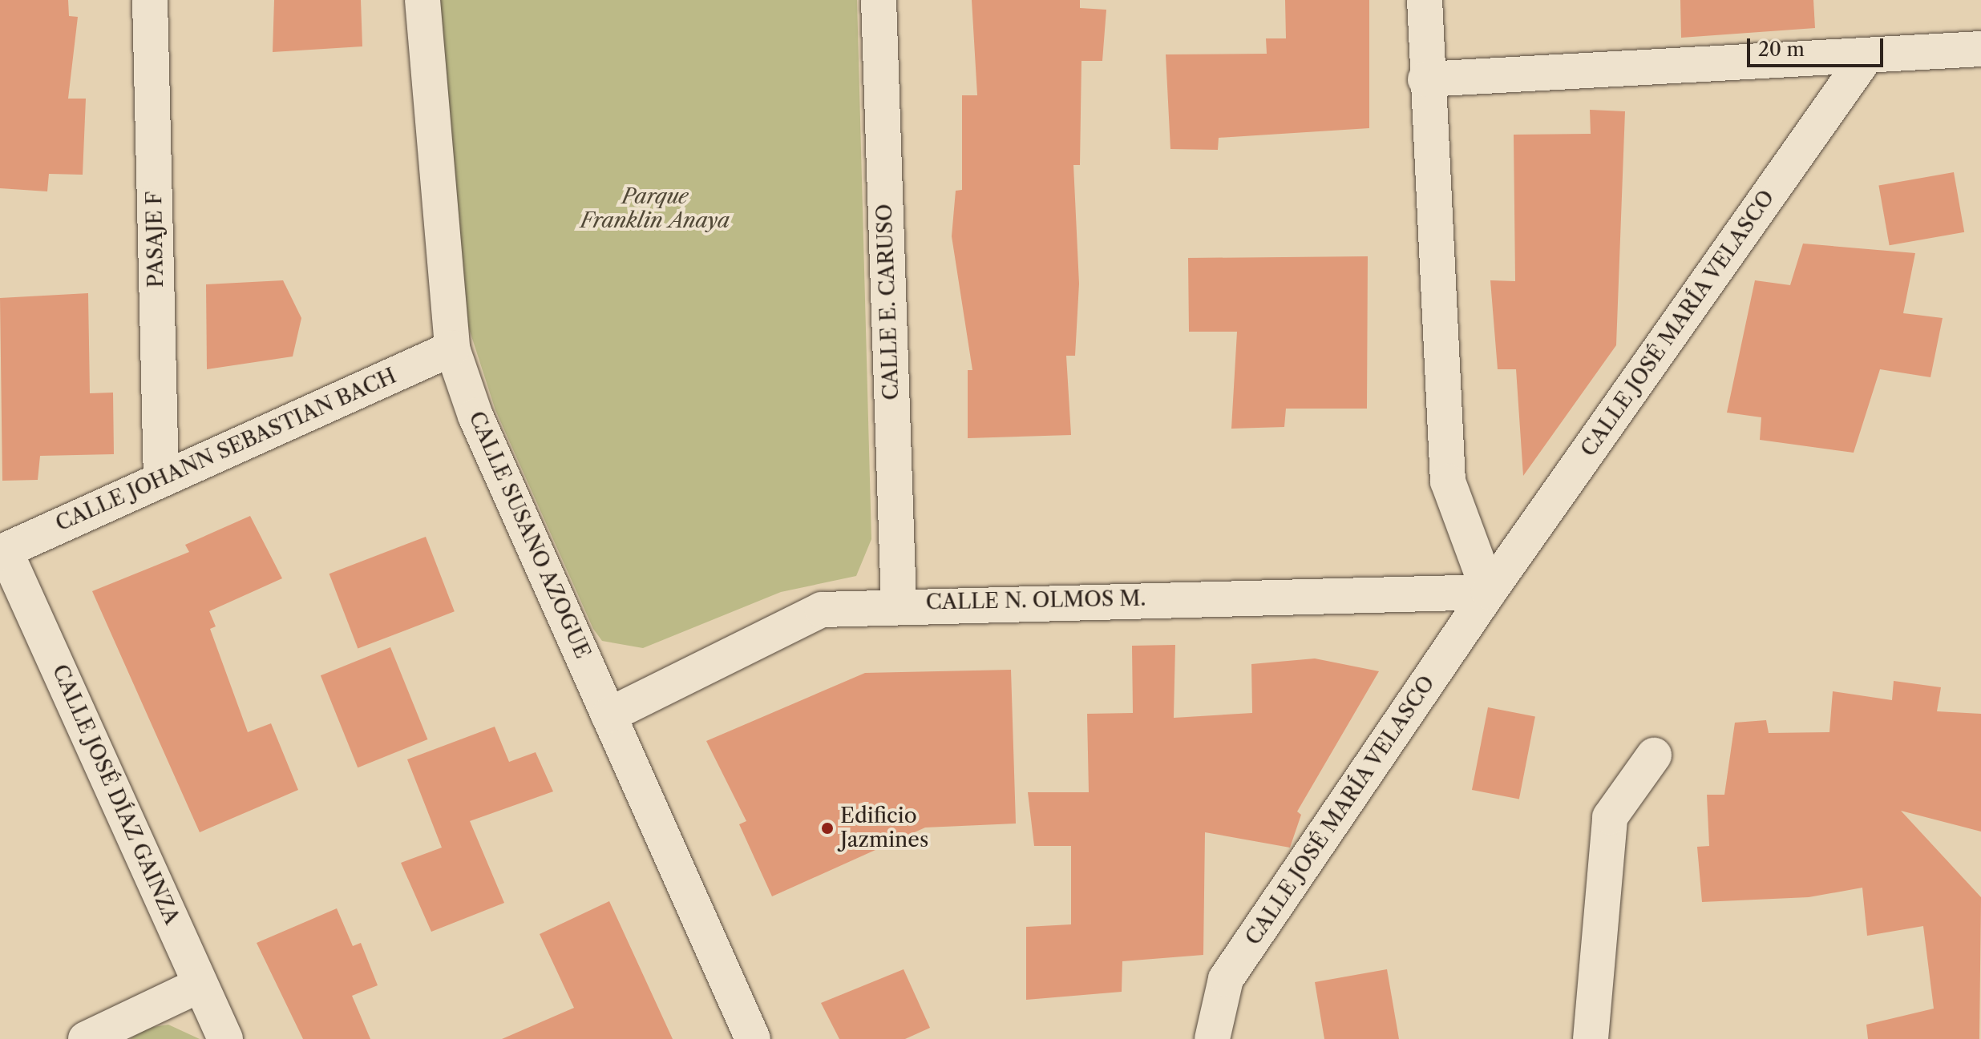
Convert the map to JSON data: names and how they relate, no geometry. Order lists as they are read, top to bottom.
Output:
{
  "streets": {
    "street": [
      "PASAJE F",
      "CALLE E. CARUSO",
      "CALLE JOSÉ MARÍA VELASCO",
      "CALLE JOHANN SEBASTIAN BACH",
      "CALLE SUSANO AZOGUE",
      "CALLE N. OLMOS M.",
      "CALLE JOSÉ DÍAZ GAINZA"
    ]
  },
  "crossings": [
    ["PASAJE F", "CALLE JOHANN SEBASTIAN BACH"],
    ["CALLE E. CARUSO", "CALLE N. OLMOS M."],
    ["CALLE JOSÉ MARÍA VELASCO", "CALLE N. OLMOS M."],
    ["CALLE JOHANN SEBASTIAN BACH", "CALLE SUSANO AZOGUE"],
    ["CALLE JOHANN SEBASTIAN BACH", "CALLE JOSÉ DÍAZ GAINZA"],
    ["CALLE SUSANO AZOGUE", "CALLE N. OLMOS M."]
  ],
  "parks": ["Parque Franklin Anaya"],
  "places": ["Edificio Jazmines"],
  "scale_bar": "20 m"
}
